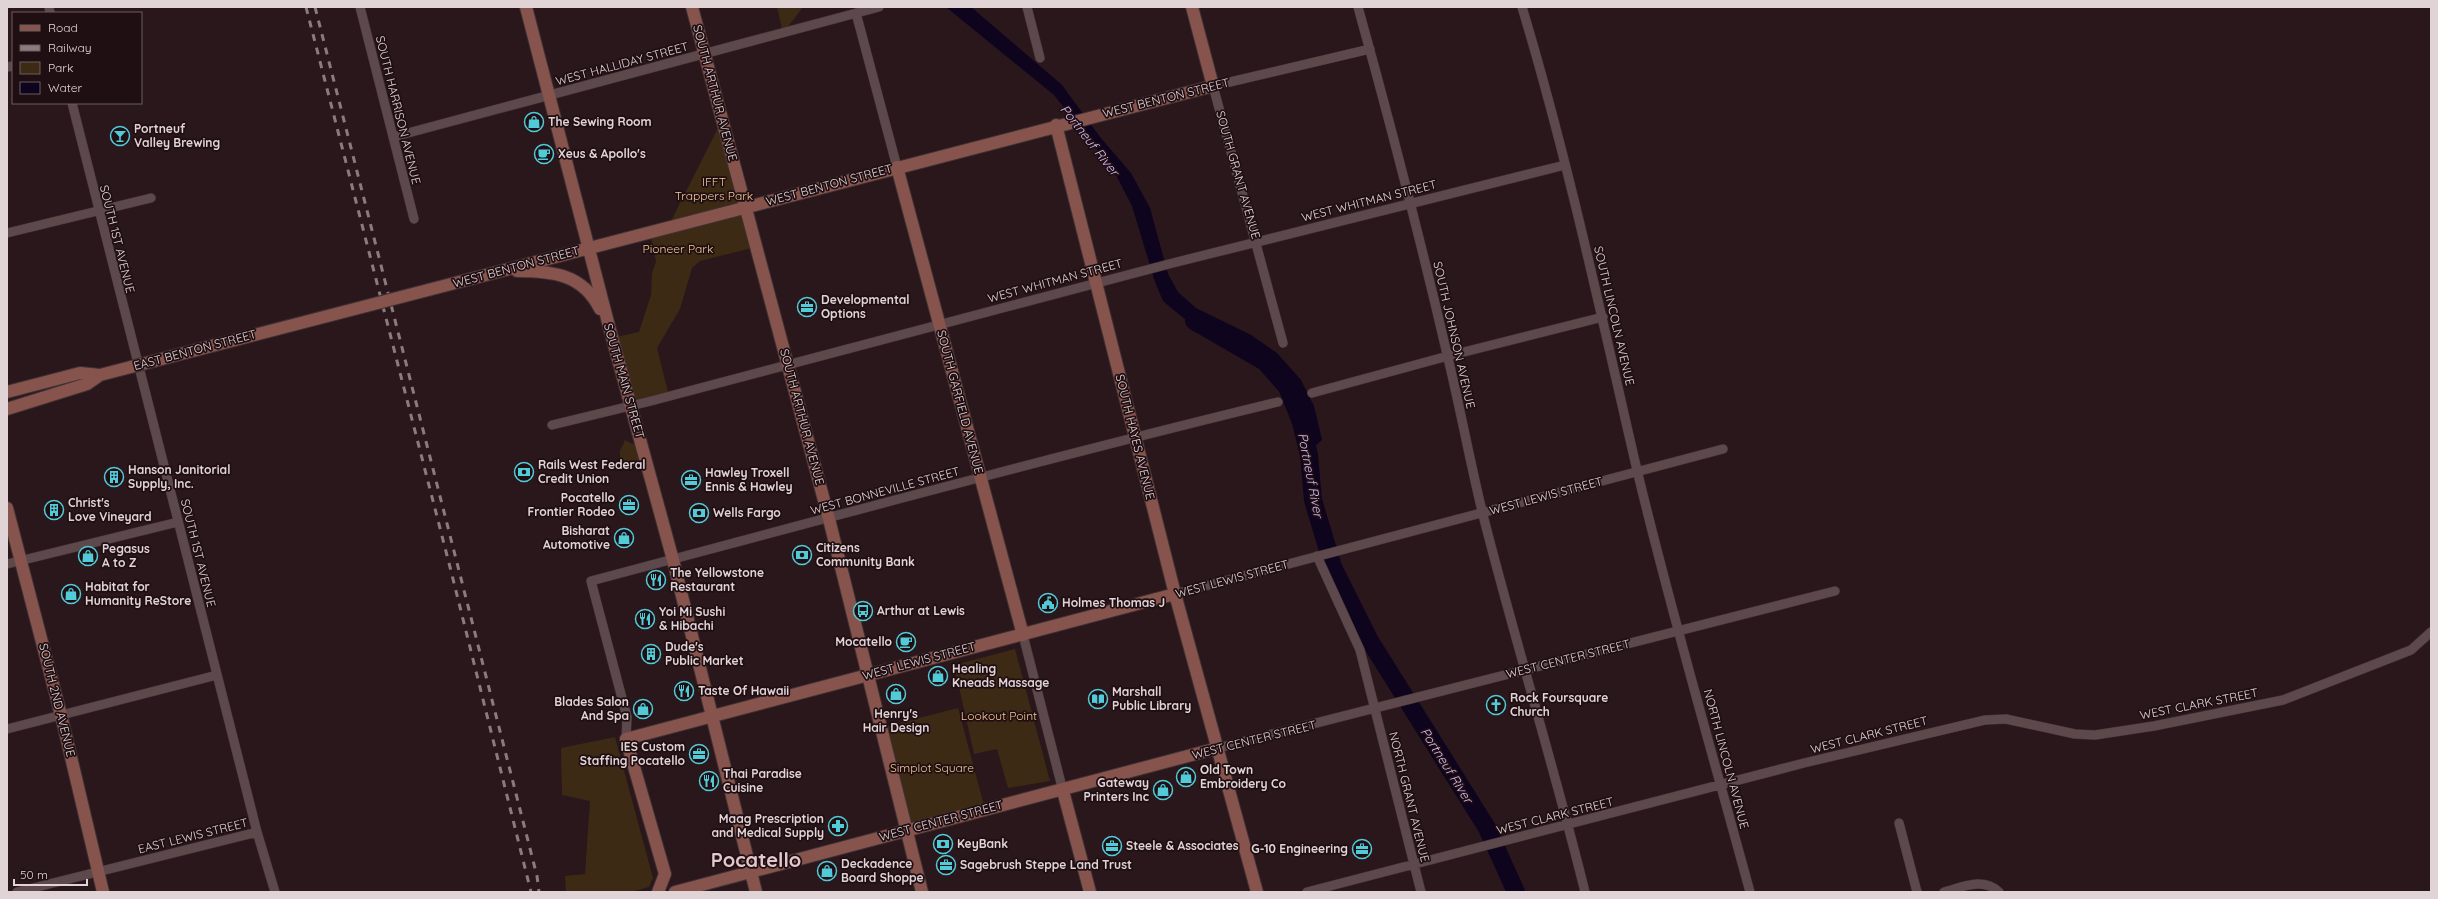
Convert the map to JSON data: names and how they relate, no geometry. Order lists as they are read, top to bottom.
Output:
{
  "streets": {
    "street": [
      "WEST HALLIDAY STREET",
      "SOUTH ARTHUR AVENUE",
      "WEST BENTON STREET",
      "SOUTH HARRISON AVENUE",
      "SOUTH GRANT AVENUE",
      "WEST WHITMAN STREET",
      "SOUTH 1ST AVENUE",
      "SOUTH LINCOLN AVENUE",
      "SOUTH JOHNSON AVENUE",
      "EAST BENTON STREET",
      "SOUTH MAIN STREET",
      "SOUTH GARFIELD AVENUE",
      "SOUTH HAYES AVENUE",
      "WEST BONNEVILLE STREET",
      "WEST LEWIS STREET",
      "WEST CENTER STREET",
      "SOUTH 2ND AVENUE",
      "WEST CLARK STREET",
      "NORTH LINCOLN AVENUE",
      "NORTH GRANT AVENUE",
      "EAST LEWIS STREET"
    ]
  },
  "crossings": [
    ["WEST HALLIDAY STREET", "SOUTH ARTHUR AVENUE"],
    ["WEST HALLIDAY STREET", "SOUTH HARRISON AVENUE"],
    ["WEST HALLIDAY STREET", "SOUTH MAIN STREET"],
    ["WEST HALLIDAY STREET", "SOUTH GARFIELD AVENUE"],
    ["SOUTH ARTHUR AVENUE", "WEST BENTON STREET"],
    ["SOUTH ARTHUR AVENUE", "WEST WHITMAN STREET"],
    ["SOUTH ARTHUR AVENUE", "WEST BONNEVILLE STREET"],
    ["SOUTH ARTHUR AVENUE", "WEST LEWIS STREET"],
    ["SOUTH ARTHUR AVENUE", "WEST CENTER STREET"],
    ["WEST BENTON STREET", "SOUTH GRANT AVENUE"],
    ["WEST BENTON STREET", "SOUTH JOHNSON AVENUE"],
    ["WEST BENTON STREET", "EAST BENTON STREET"],
    ["WEST BENTON STREET", "SOUTH MAIN STREET"],
    ["WEST BENTON STREET", "SOUTH GARFIELD AVENUE"],
    ["WEST BENTON STREET", "SOUTH HAYES AVENUE"],
    ["SOUTH GRANT AVENUE", "WEST WHITMAN STREET"],
    ["WEST WHITMAN STREET", "SOUTH LINCOLN AVENUE"],
    ["WEST WHITMAN STREET", "SOUTH JOHNSON AVENUE"],
    ["WEST WHITMAN STREET", "SOUTH MAIN STREET"],
    ["WEST WHITMAN STREET", "SOUTH GARFIELD AVENUE"],
    ["WEST WHITMAN STREET", "SOUTH HAYES AVENUE"],
    ["SOUTH 1ST AVENUE", "EAST LEWIS STREET"],
    ["SOUTH LINCOLN AVENUE", "WEST LEWIS STREET"],
    ["SOUTH LINCOLN AVENUE", "WEST CENTER STREET"],
    ["SOUTH LINCOLN AVENUE", "NORTH LINCOLN AVENUE"],
    ["SOUTH JOHNSON AVENUE", "WEST LEWIS STREET"],
    ["SOUTH JOHNSON AVENUE", "WEST CENTER STREET"],
    ["SOUTH JOHNSON AVENUE", "WEST CLARK STREET"],
    ["SOUTH MAIN STREET", "WEST BONNEVILLE STREET"],
    ["SOUTH MAIN STREET", "WEST LEWIS STREET"],
    ["SOUTH MAIN STREET", "WEST CENTER STREET"],
    ["SOUTH GARFIELD AVENUE", "WEST BONNEVILLE STREET"],
    ["SOUTH GARFIELD AVENUE", "WEST LEWIS STREET"],
    ["SOUTH GARFIELD AVENUE", "WEST CENTER STREET"],
    ["SOUTH HAYES AVENUE", "WEST BONNEVILLE STREET"],
    ["SOUTH HAYES AVENUE", "WEST LEWIS STREET"],
    ["SOUTH HAYES AVENUE", "WEST CENTER STREET"],
    ["WEST BONNEVILLE STREET", "WEST LEWIS STREET"],
    ["WEST CENTER STREET", "NORTH LINCOLN AVENUE"],
    ["WEST CENTER STREET", "NORTH GRANT AVENUE"],
    ["SOUTH 2ND AVENUE", "EAST LEWIS STREET"],
    ["WEST CLARK STREET", "NORTH LINCOLN AVENUE"],
    ["WEST CLARK STREET", "NORTH GRANT AVENUE"]
  ],
  "districts": ["Pocatello"],
  "water": ["Portneuf River"],
  "parks": [
    "IFFT Trappers Park",
    "Pioneer Park",
    "Lookout Point",
    "Simplot Square"
  ],
  "places": {
    "shop": [
      "The Sewing Room",
      "Bisharat Automotive",
      "Pegasus A to Z",
      "Habitat for Humanity ReStore",
      "Healing Kneads Massage",
      "Henry's Hair Design",
      "Blades Salon And Spa",
      "Old Town Embroidery Co",
      "Gateway Printers Inc",
      "Deckadence Board Shoppe"
    ],
    "bar": ["Portneuf Valley Brewing"],
    "cafe": ["Xeus & Apollo's", "Mocatello"],
    "office": [
      "Developmental Options",
      "Hawley Troxell Ennis & Hawley",
      "Pocatello Frontier Rodeo",
      "IES Custom Staffing Pocatello",
      "Steele & Associates",
      "G-10 Engineering",
      "Sagebrush Steppe Land Trust"
    ],
    "bank": [
      "Rails West Federal Credit Union",
      "Wells Fargo",
      "Citizens Community Bank",
      "KeyBank"
    ],
    "building": ["Hanson Janitorial Supply, Inc.", "Christ's Love Vineyard", "Dude's Public Market"],
    "restaurant": [
      "The Yellowstone Restaurant",
      "Yoi Mi Sushi & Hibachi",
      "Taste Of Hawaii",
      "Thai Paradise Cuisine"
    ],
    "public building": ["Holmes Thomas J"],
    "bus stop": ["Arthur at Lewis"],
    "library": ["Marshall Public Library"],
    "church": ["Rock Foursquare Church"],
    "pharmacy": ["Maag Prescription and Medical Supply"]
  },
  "legend": [
    "Road",
    "Railway",
    "Park",
    "Water"
  ],
  "scale_bar": "50 m"
}
